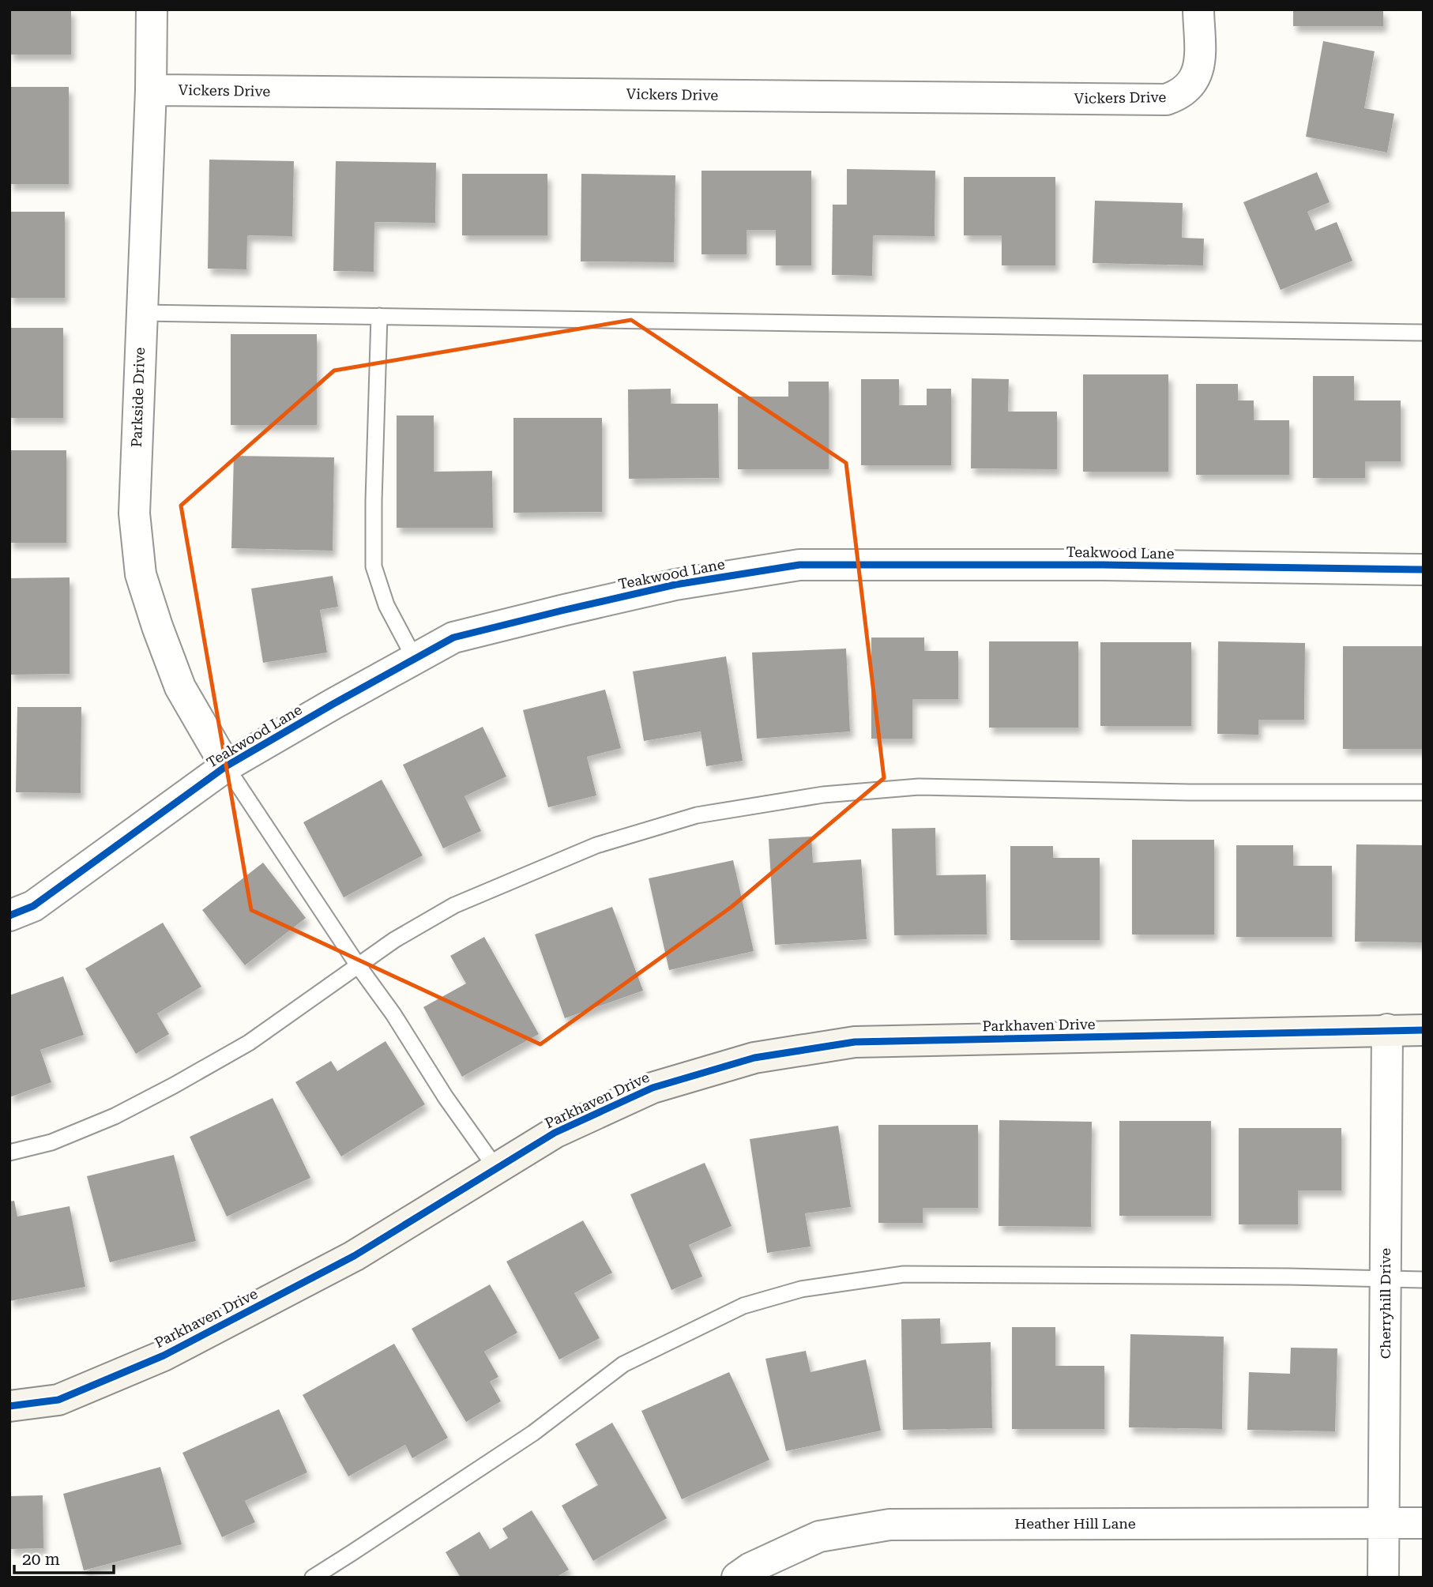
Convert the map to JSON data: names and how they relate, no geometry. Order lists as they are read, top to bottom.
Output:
{
  "streets": {
    "street": [
      "Vickers Drive",
      "Parkside Drive",
      "Teakwood Lane",
      "Parkhaven Drive",
      "Cherryhill Drive",
      "Heather Hill Lane"
    ]
  },
  "crossings": [
    ["Vickers Drive", "Parkside Drive"],
    ["Parkside Drive", "Teakwood Lane"],
    ["Parkhaven Drive", "Cherryhill Drive"],
    ["Cherryhill Drive", "Heather Hill Lane"]
  ],
  "scale_bar": "20 m"
}
